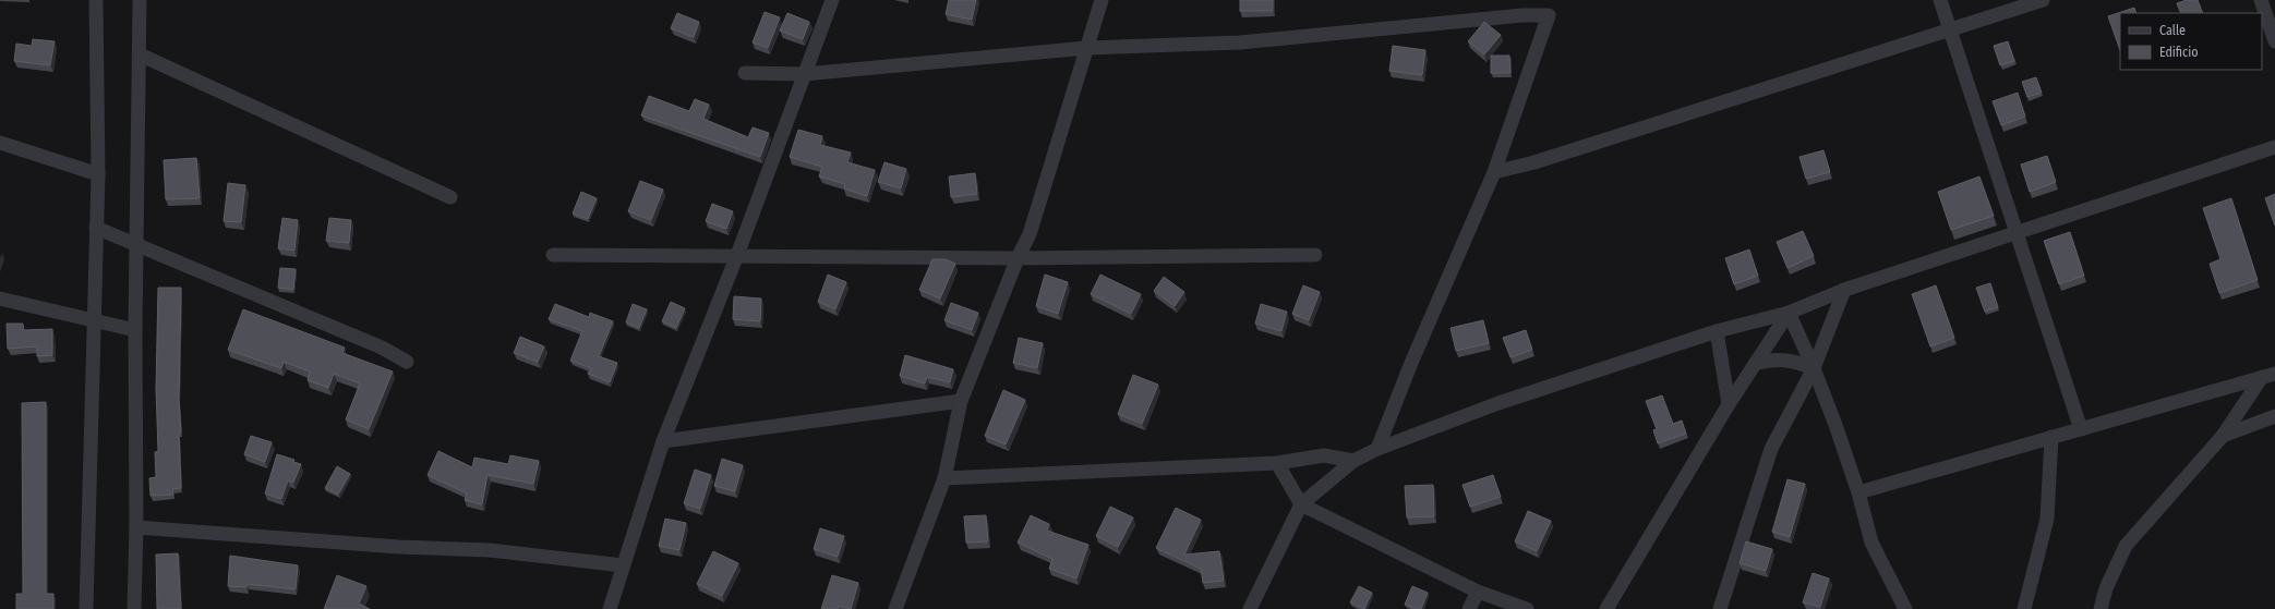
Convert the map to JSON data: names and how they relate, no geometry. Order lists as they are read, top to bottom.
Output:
{
  "legend": ["Calle", "Edificio"]
}
